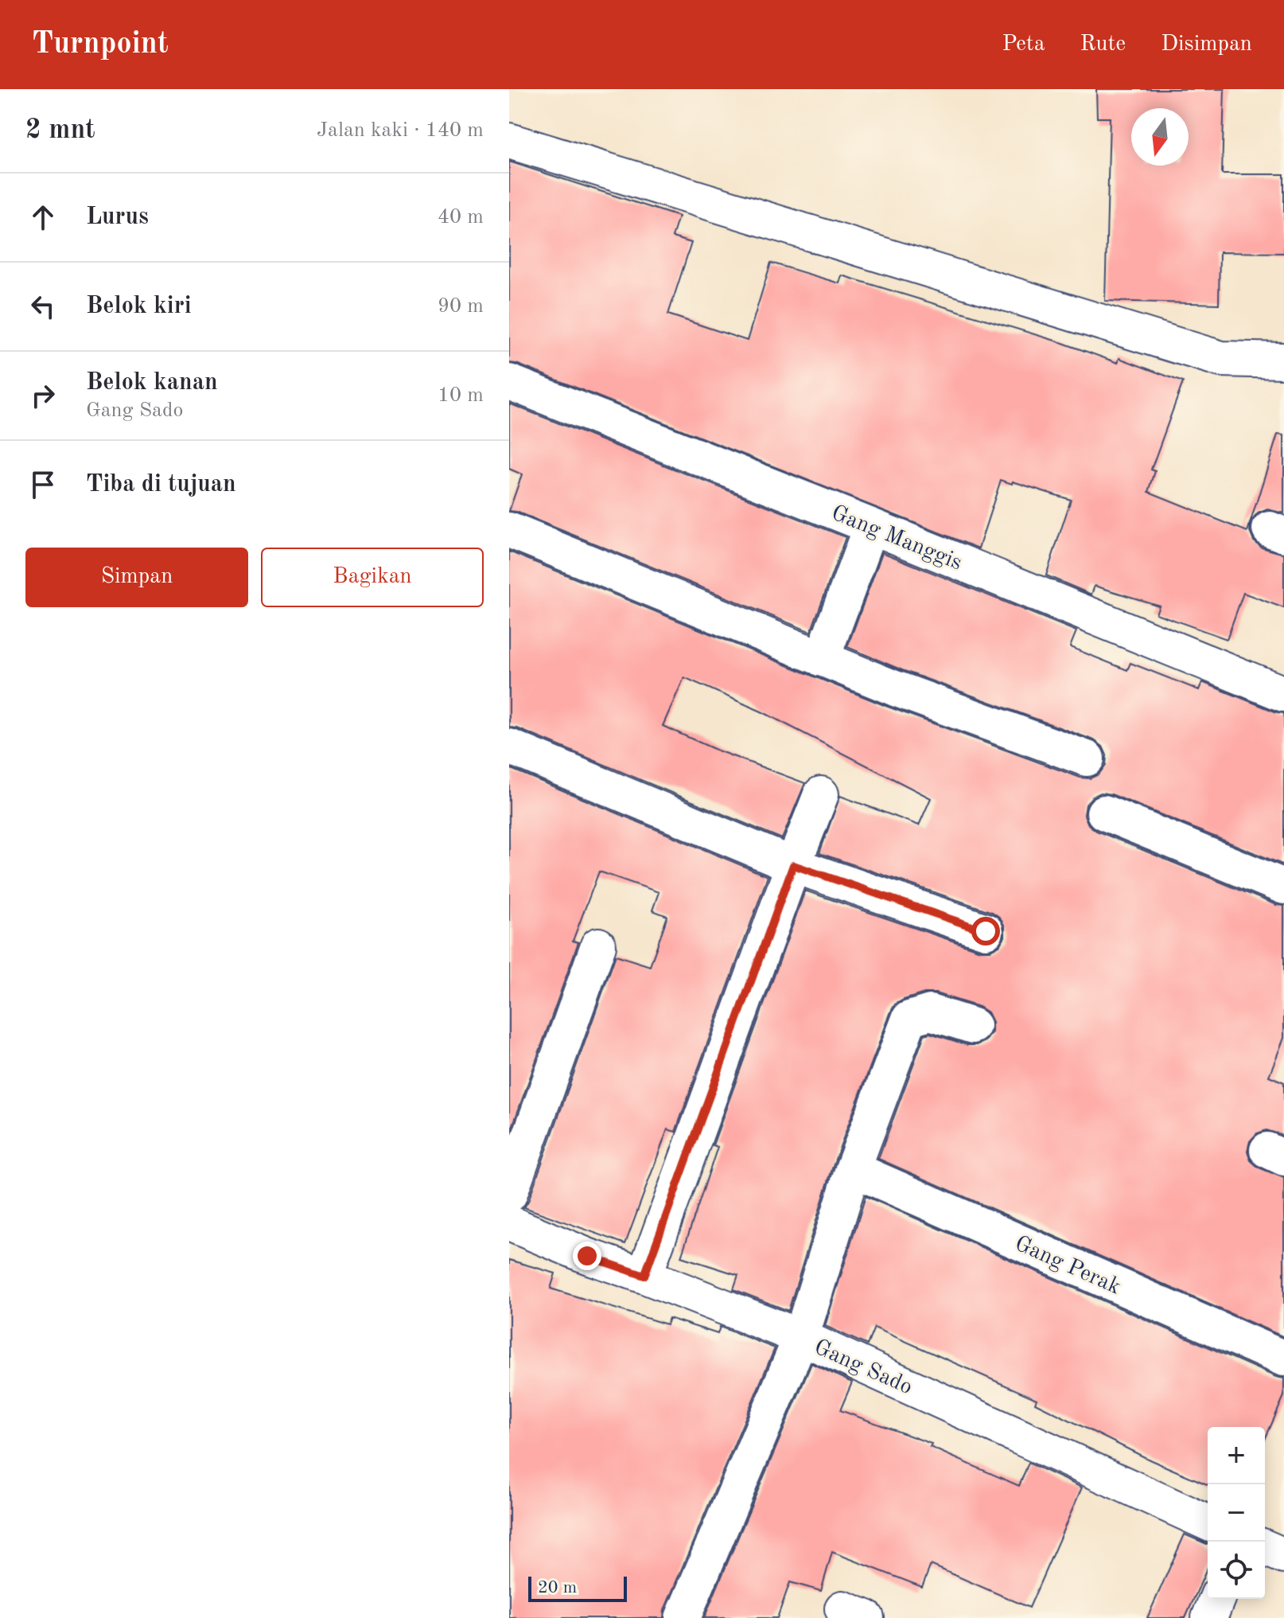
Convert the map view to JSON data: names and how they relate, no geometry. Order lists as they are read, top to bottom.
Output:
{
  "streets": {
    "street": ["Gang Manggis", "Gang Perak", "Gang Sado"]
  },
  "scale_bar": "20 m",
  "north": "bottom",
  "page": {
    "header": "Turnpoint",
    "nav": ["Peta", "Rute", "Disimpan"],
    "heading": ["2 mnt", "Jalan kaki · 140 m"],
    "list": [
      ["Lurus", "40 m"],
      ["Belok kiri", "90 m"],
      ["Belok kanan", "Gang Sado", "10 m"],
      "Tiba di tujuan"
    ],
    "buttons": ["Simpan", "Bagikan"],
    "map_buttons": ["+", "−"],
    "scale": "20 m"
  }
}
